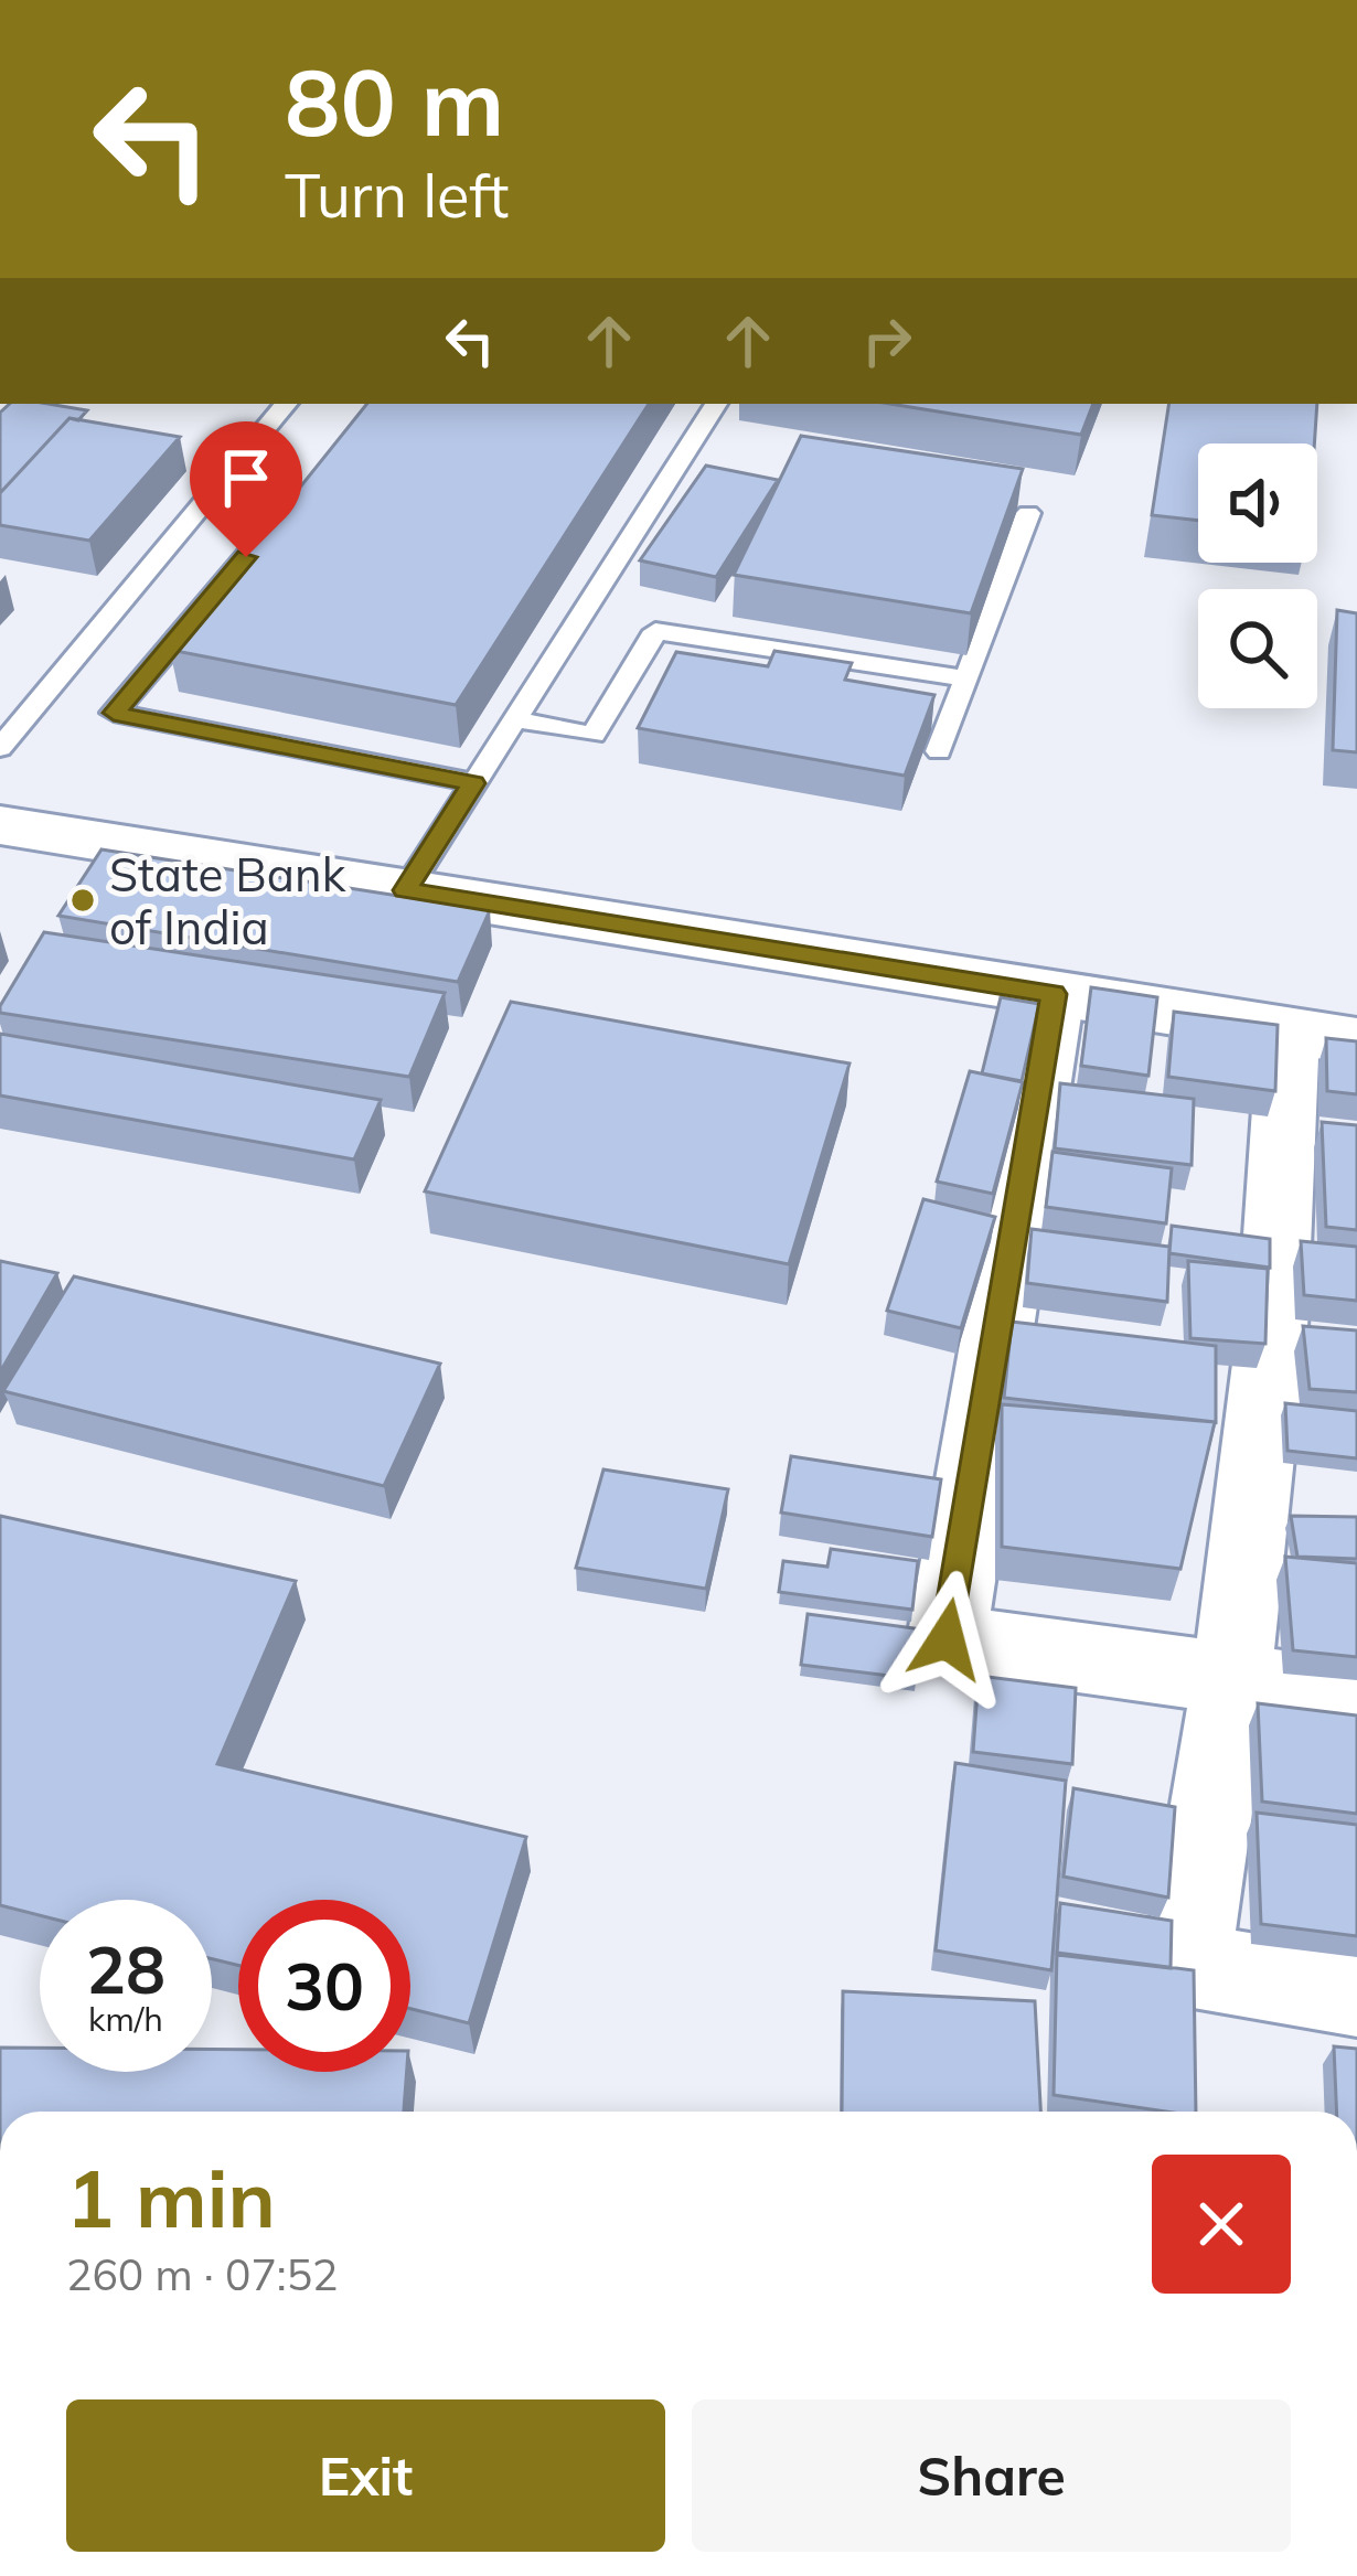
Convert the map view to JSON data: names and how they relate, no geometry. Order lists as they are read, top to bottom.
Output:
{
  "places": ["State Bank of India"],
  "page": {
    "turn": ["80 m", "Turn left"],
    "speed": "28 km/h",
    "limit": "30",
    "heading": ["1 min", "260 m · 07:52"],
    "buttons": ["Exit", "Share"]
  }
}
